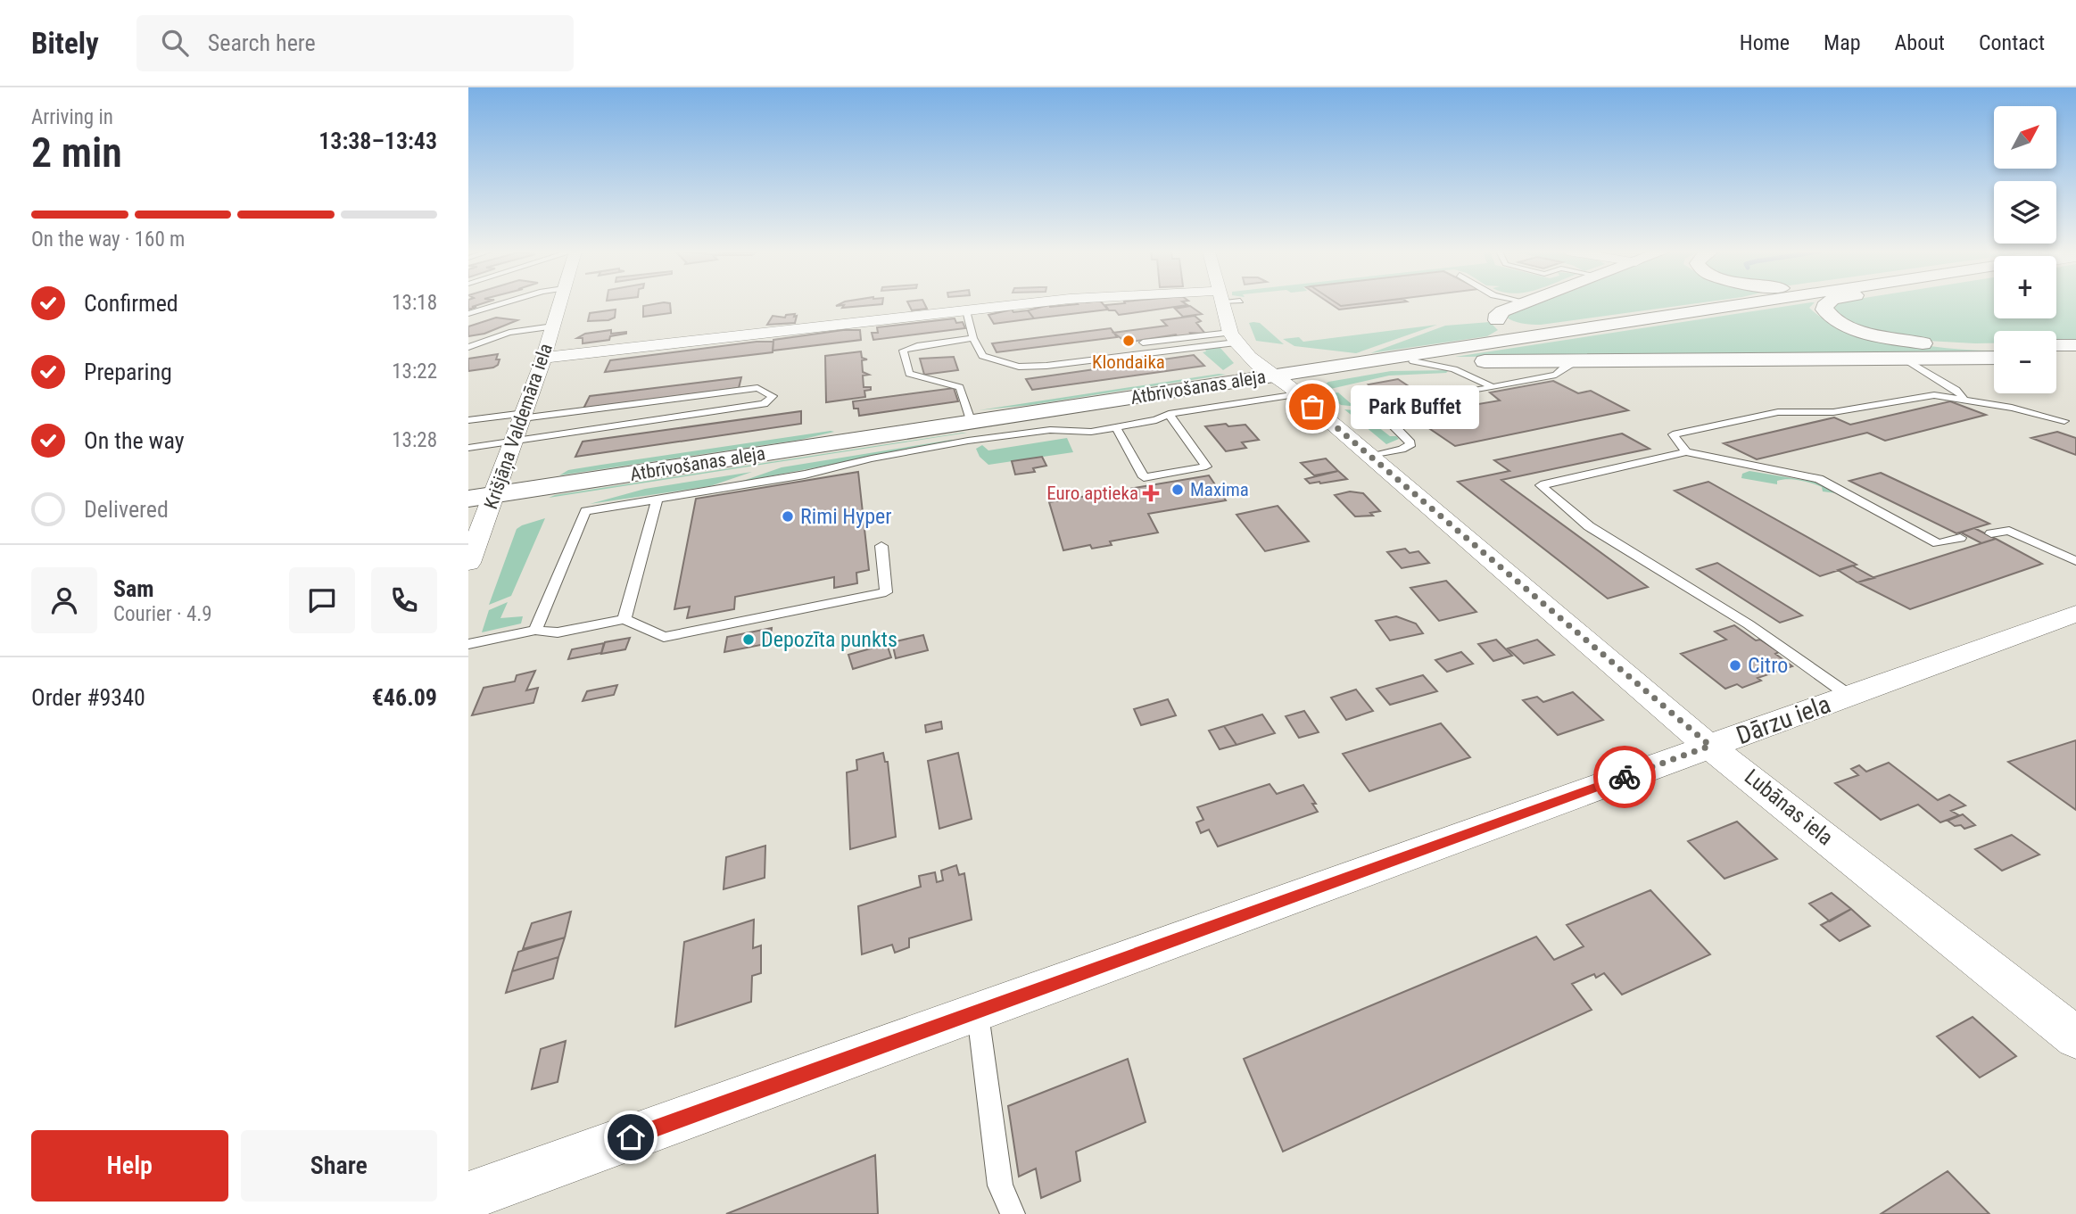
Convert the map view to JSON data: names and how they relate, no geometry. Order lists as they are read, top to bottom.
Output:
{
  "streets": {
    "main road": ["Atbrīvošanas aleja"],
    "street": ["Krišjāņa Valdemāra iela", "Dārzu iela", "Lubānas iela"]
  },
  "crossings": [
    ["Atbrīvošanas aleja", "Krišjāņa Valdemāra iela"],
    ["Atbrīvošanas aleja", "Lubānas iela"],
    ["Dārzu iela", "Lubānas iela"]
  ],
  "places": {
    "other": [
      "Klondaika",
      "Park Buffet",
      "Maxima",
      "Rimi Hyper",
      "Depozīta punkts",
      "Citro"
    ],
    "health": ["Euro aptieka"]
  },
  "north": "top right",
  "page": {
    "header": "Bitely",
    "search": "Search here",
    "nav": [
      "Home",
      "Map",
      "About",
      "Contact"
    ],
    "heading": ["2 min", "Arriving in", "13:38–13:43"],
    "panel": [
      "Sam",
      "Courier · 4.9",
      "Order #9340",
      "€46.09"
    ],
    "map_buttons": ["+", "−"],
    "bar": "On the way · 160 m",
    "list": [
      ["Confirmed", "13:18"],
      ["Preparing", "13:22"],
      ["On the way", "13:28"],
      "Delivered"
    ],
    "bubble": "Park Buffet",
    "buttons": ["Help", "Share"]
  }
}
